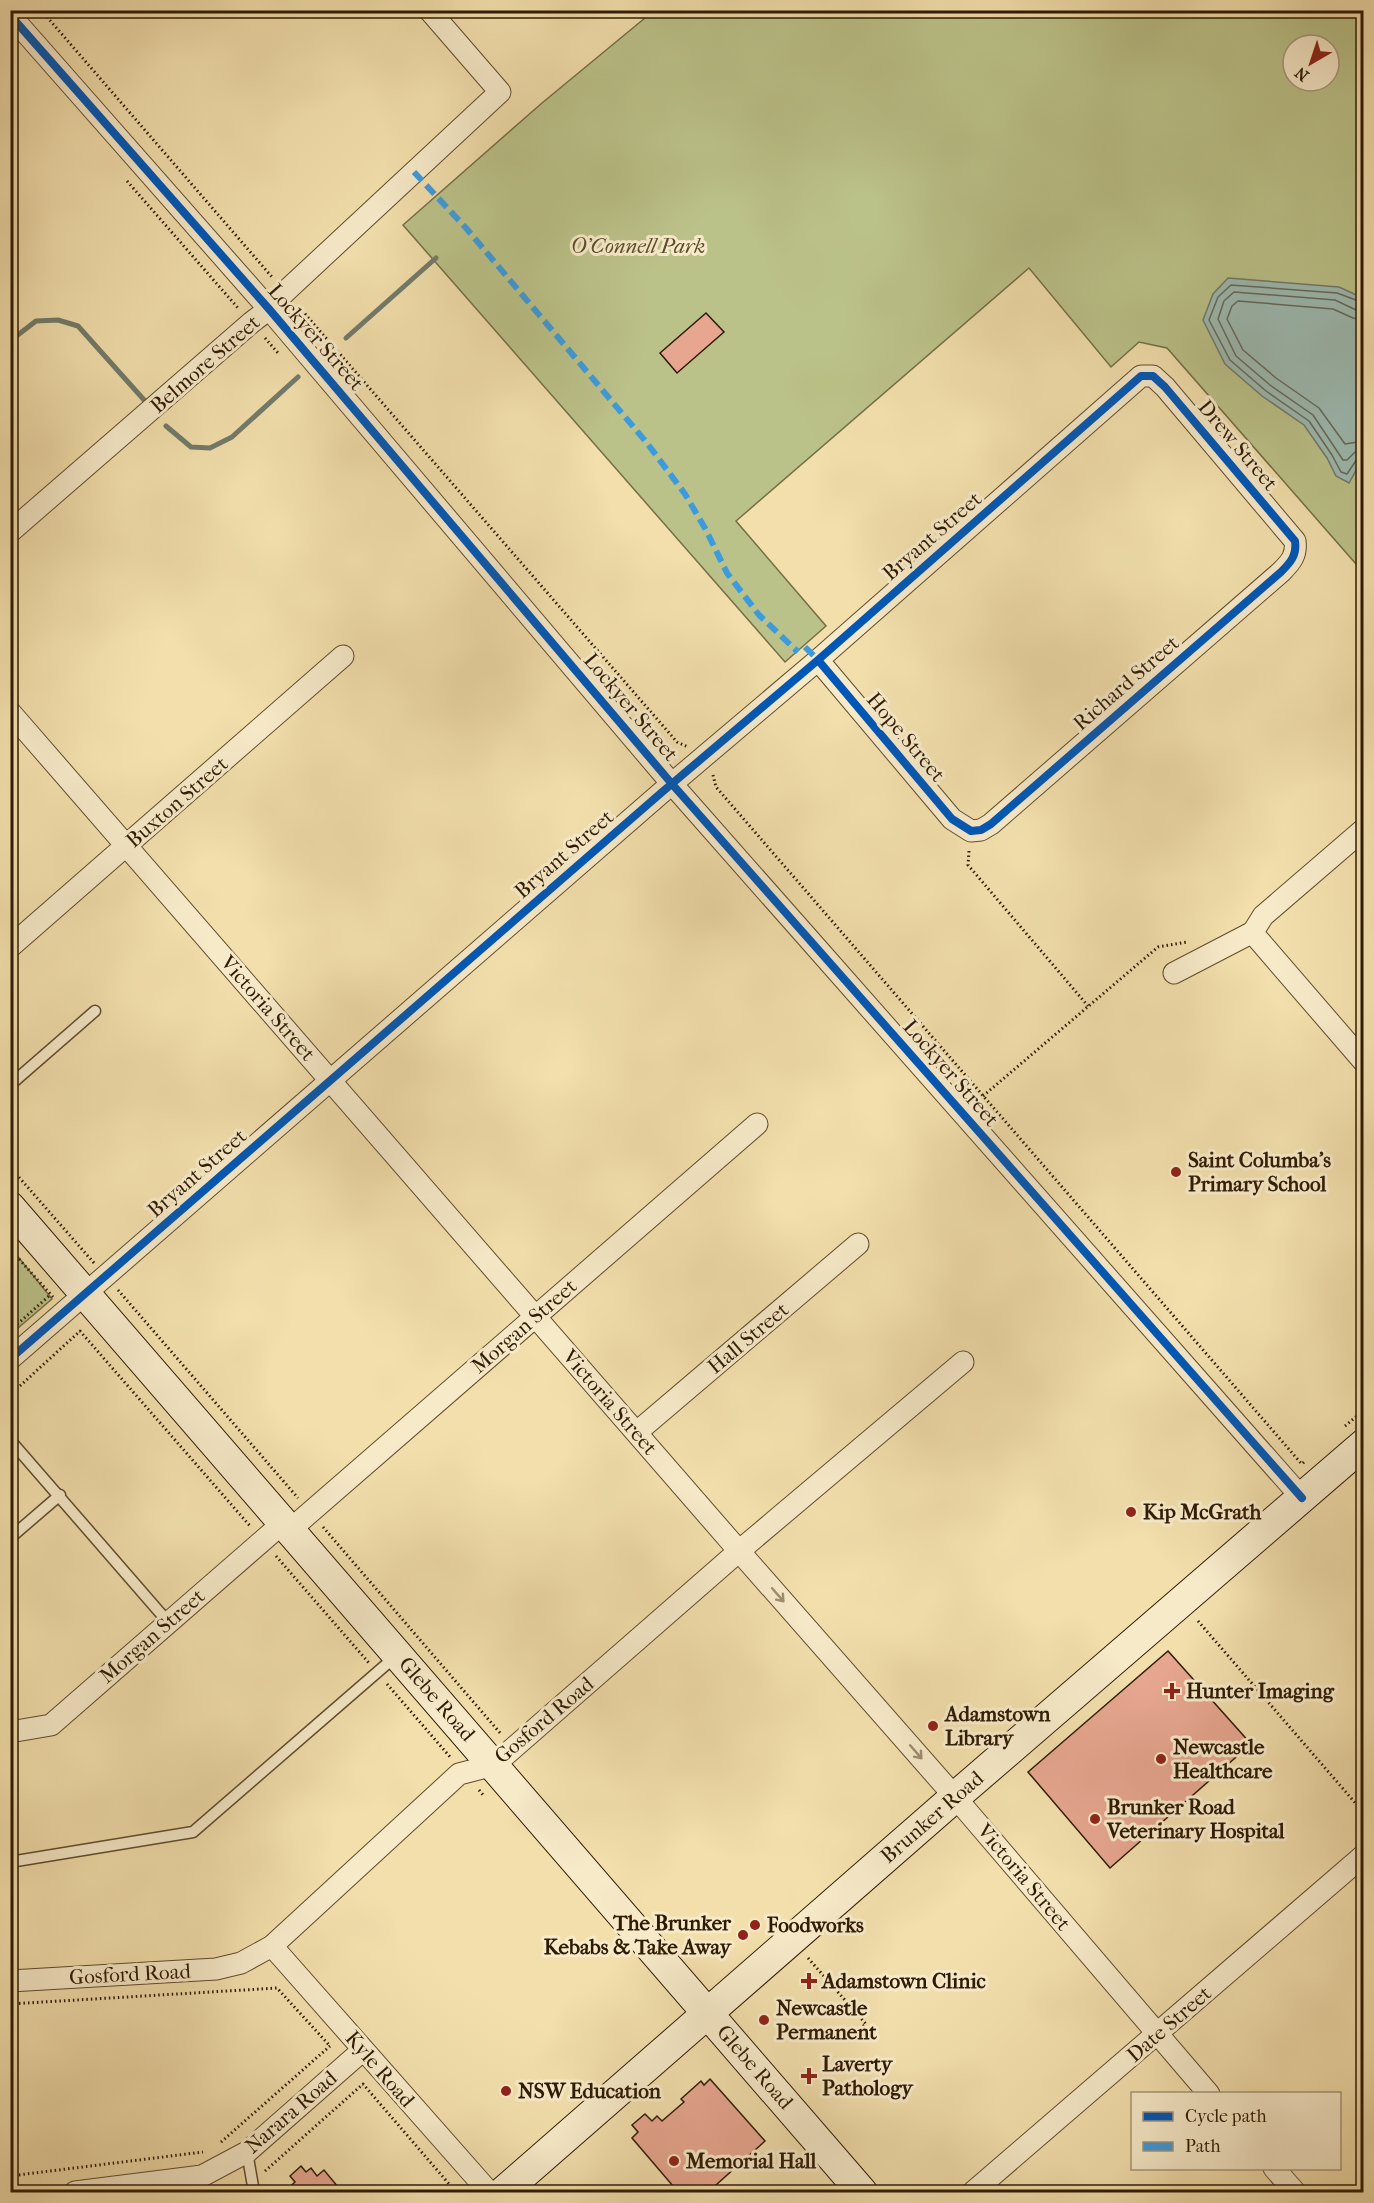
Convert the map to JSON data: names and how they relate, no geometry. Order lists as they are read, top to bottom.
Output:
{
  "streets": {
    "main road": ["Glebe Road", "Brunker Road"],
    "street": [
      "Lockyer Street",
      "Belmore Street",
      "Drew Street",
      "Bryant Street",
      "Richard Street",
      "Hope Street",
      "Buxton Street",
      "Victoria Street",
      "Morgan Street",
      "Hall Street",
      "Gosford Road",
      "Date Street",
      "Kyle Road",
      "Narara Road"
    ]
  },
  "crossings": [
    ["Lockyer Street", "Belmore Street"],
    ["Lockyer Street", "Bryant Street"],
    ["Lockyer Street", "Brunker Road"],
    ["Drew Street", "Bryant Street"],
    ["Drew Street", "Richard Street"],
    ["Bryant Street", "Hope Street"],
    ["Bryant Street", "Victoria Street"],
    ["Bryant Street", "Glebe Road"],
    ["Richard Street", "Hope Street"],
    ["Buxton Street", "Victoria Street"],
    ["Victoria Street", "Morgan Street"],
    ["Victoria Street", "Hall Street"],
    ["Victoria Street", "Gosford Road"],
    ["Victoria Street", "Brunker Road"],
    ["Victoria Street", "Date Street"],
    ["Morgan Street", "Glebe Road"],
    ["Glebe Road", "Gosford Road"],
    ["Glebe Road", "Brunker Road"],
    ["Gosford Road", "Kyle Road"],
    ["Kyle Road", "Narara Road"]
  ],
  "parks": ["O'Connell Park"],
  "places": {
    "other": [
      "Saint Columba’s Primary School",
      "Kip McGrath",
      "Adamstown Library",
      "Newcastle Healthcare",
      "Brunker Road Veterinary Hospital",
      "Foodworks",
      "The Brunker Kebabs & Take Away",
      "Newcastle Permanent",
      "NSW Education",
      "Memorial Hall"
    ],
    "health": ["Hunter Imaging", "Adamstown Clinic", "Laverty Pathology"]
  },
  "legend": ["Cycle path", "Path"],
  "north": "bottom left"
}
